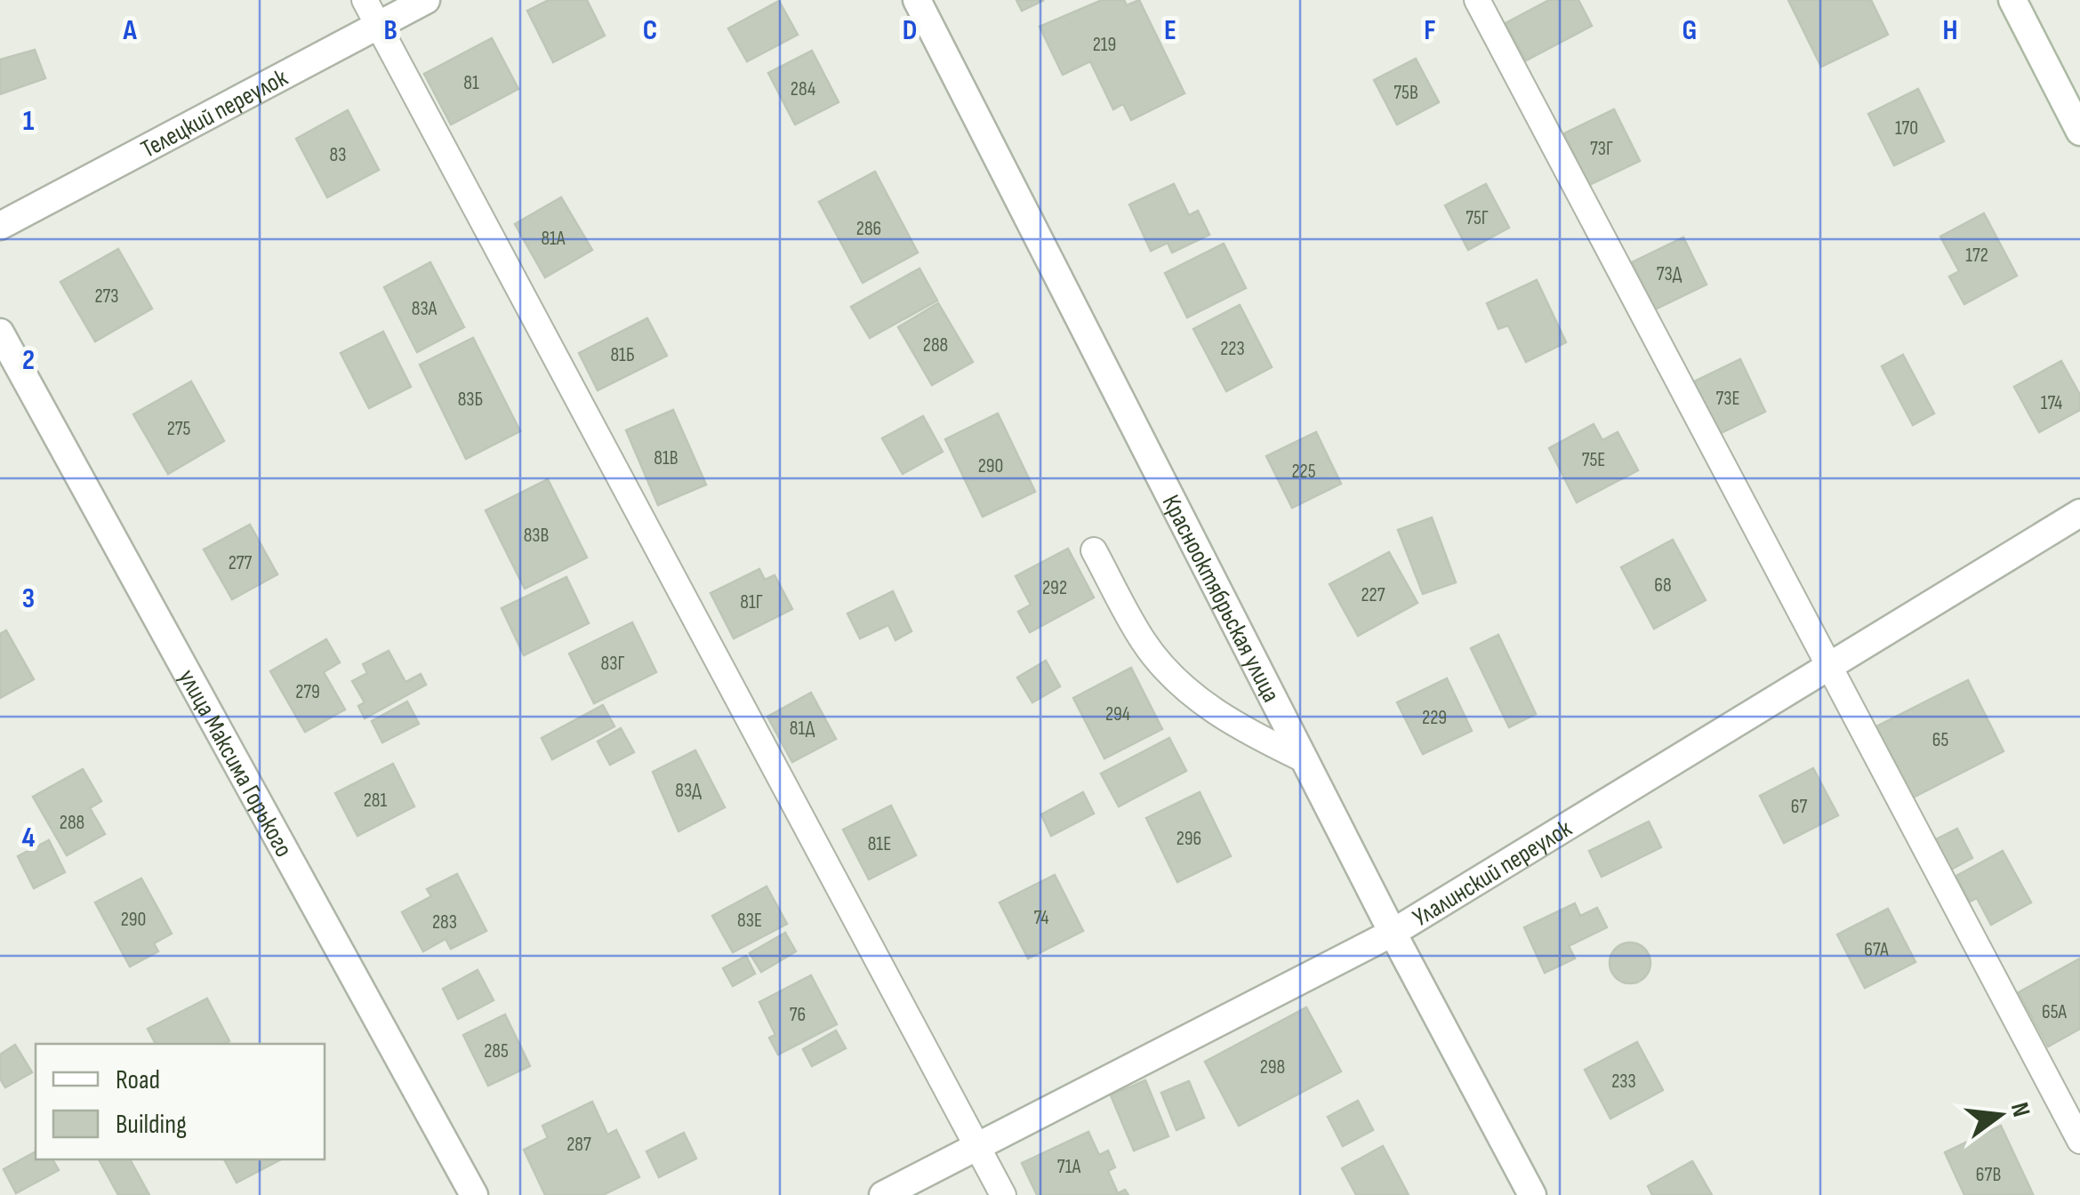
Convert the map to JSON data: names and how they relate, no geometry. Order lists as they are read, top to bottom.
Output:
{
  "streets": {
    "street": [
      "Телецкий переулок",
      "Краснооктябрьская улица",
      "улица Максима Горького",
      "Улалинский переулок"
    ]
  },
  "crossings": [
    ["Краснооктябрьская улица", "Улалинский переулок"]
  ],
  "house_numbers": [
    "219",
    "81",
    "284",
    "75В",
    "170",
    "73Г",
    "83",
    "75Г",
    "286",
    "81А",
    "172",
    "73Д",
    "273",
    "83А",
    "288",
    "223",
    "81Б",
    "73Е",
    "83Б",
    "174",
    "275",
    "81В",
    "75Е",
    "290",
    "225",
    "83В",
    "277",
    "68",
    "292",
    "227",
    "81Г",
    "83Г",
    "279",
    "294",
    "229",
    "81Д",
    "65",
    "83Д",
    "281",
    "67",
    "288",
    "296",
    "81Е",
    "74",
    "290",
    "83Е",
    "283",
    "67А",
    "65А",
    "76",
    "285",
    "298",
    "233",
    "287",
    "71А",
    "67В"
  ],
  "legend": ["Road", "Building"],
  "north": "right",
  "grid": {
    "columns": [
      "A",
      "B",
      "C",
      "D",
      "E",
      "F",
      "G",
      "H"
    ],
    "rows": [
      "1",
      "2",
      "3",
      "4"
    ]
  }
}
